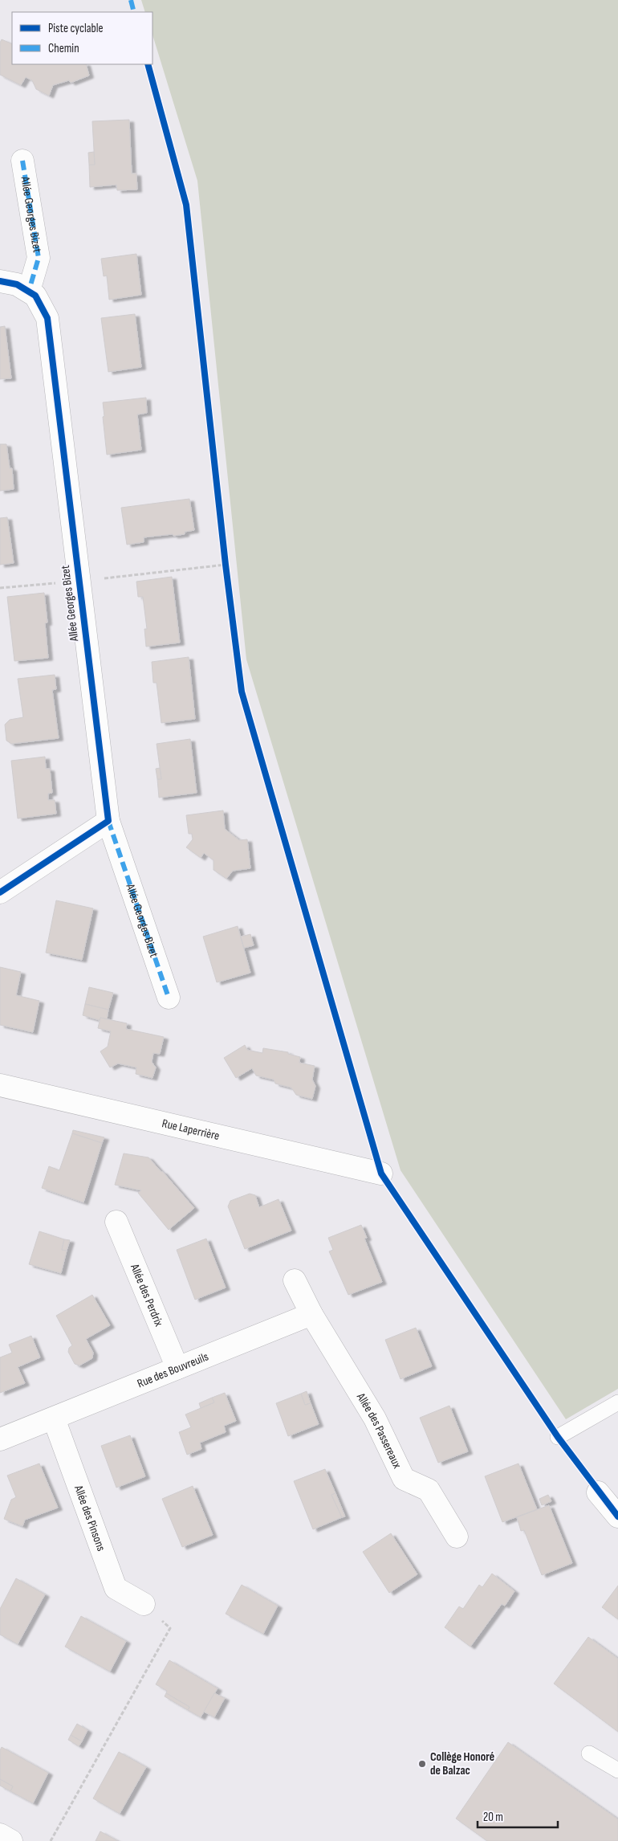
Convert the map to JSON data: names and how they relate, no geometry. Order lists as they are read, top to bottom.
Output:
{
  "streets": {
    "street": [
      "Allée Georges Bizet",
      "Rue Laperrière",
      "Allée des Perdrix",
      "Rue des Bouvreuils",
      "Allée des Passereaux",
      "Allée des Pinsons"
    ]
  },
  "crossings": [
    ["Allée des Perdrix", "Rue des Bouvreuils"],
    ["Rue des Bouvreuils", "Allée des Passereaux"],
    ["Rue des Bouvreuils", "Allée des Pinsons"]
  ],
  "places": ["Collège Honoré de Balzac"],
  "legend": ["Piste cyclable", "Chemin"],
  "scale_bar": "20 m"
}
